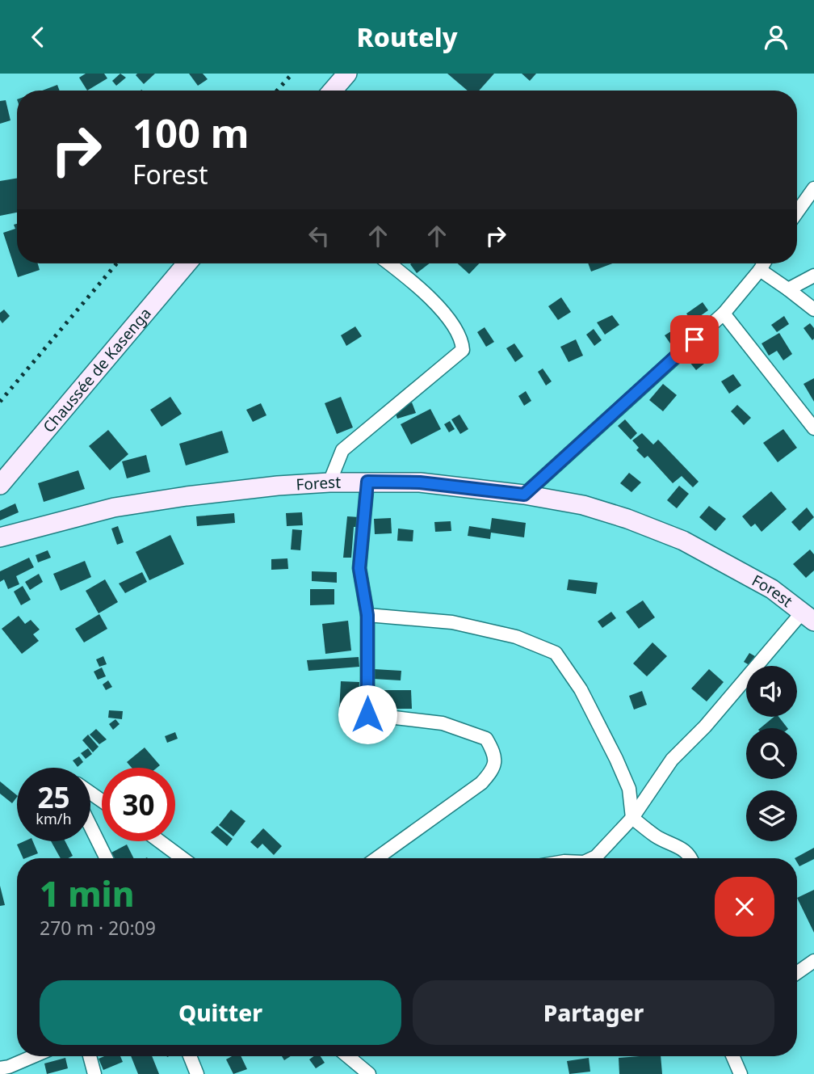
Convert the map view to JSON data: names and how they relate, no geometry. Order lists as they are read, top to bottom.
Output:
{
  "streets": {
    "street": ["Chaussée de Kasenga", "Forest"]
  },
  "page": {
    "header": "Routely",
    "turn": ["100 m", "Forest"],
    "speed": "25 km/h",
    "limit": "30",
    "heading": ["1 min", "270 m · 20:09"],
    "buttons": ["Quitter", "Partager"]
  }
}
